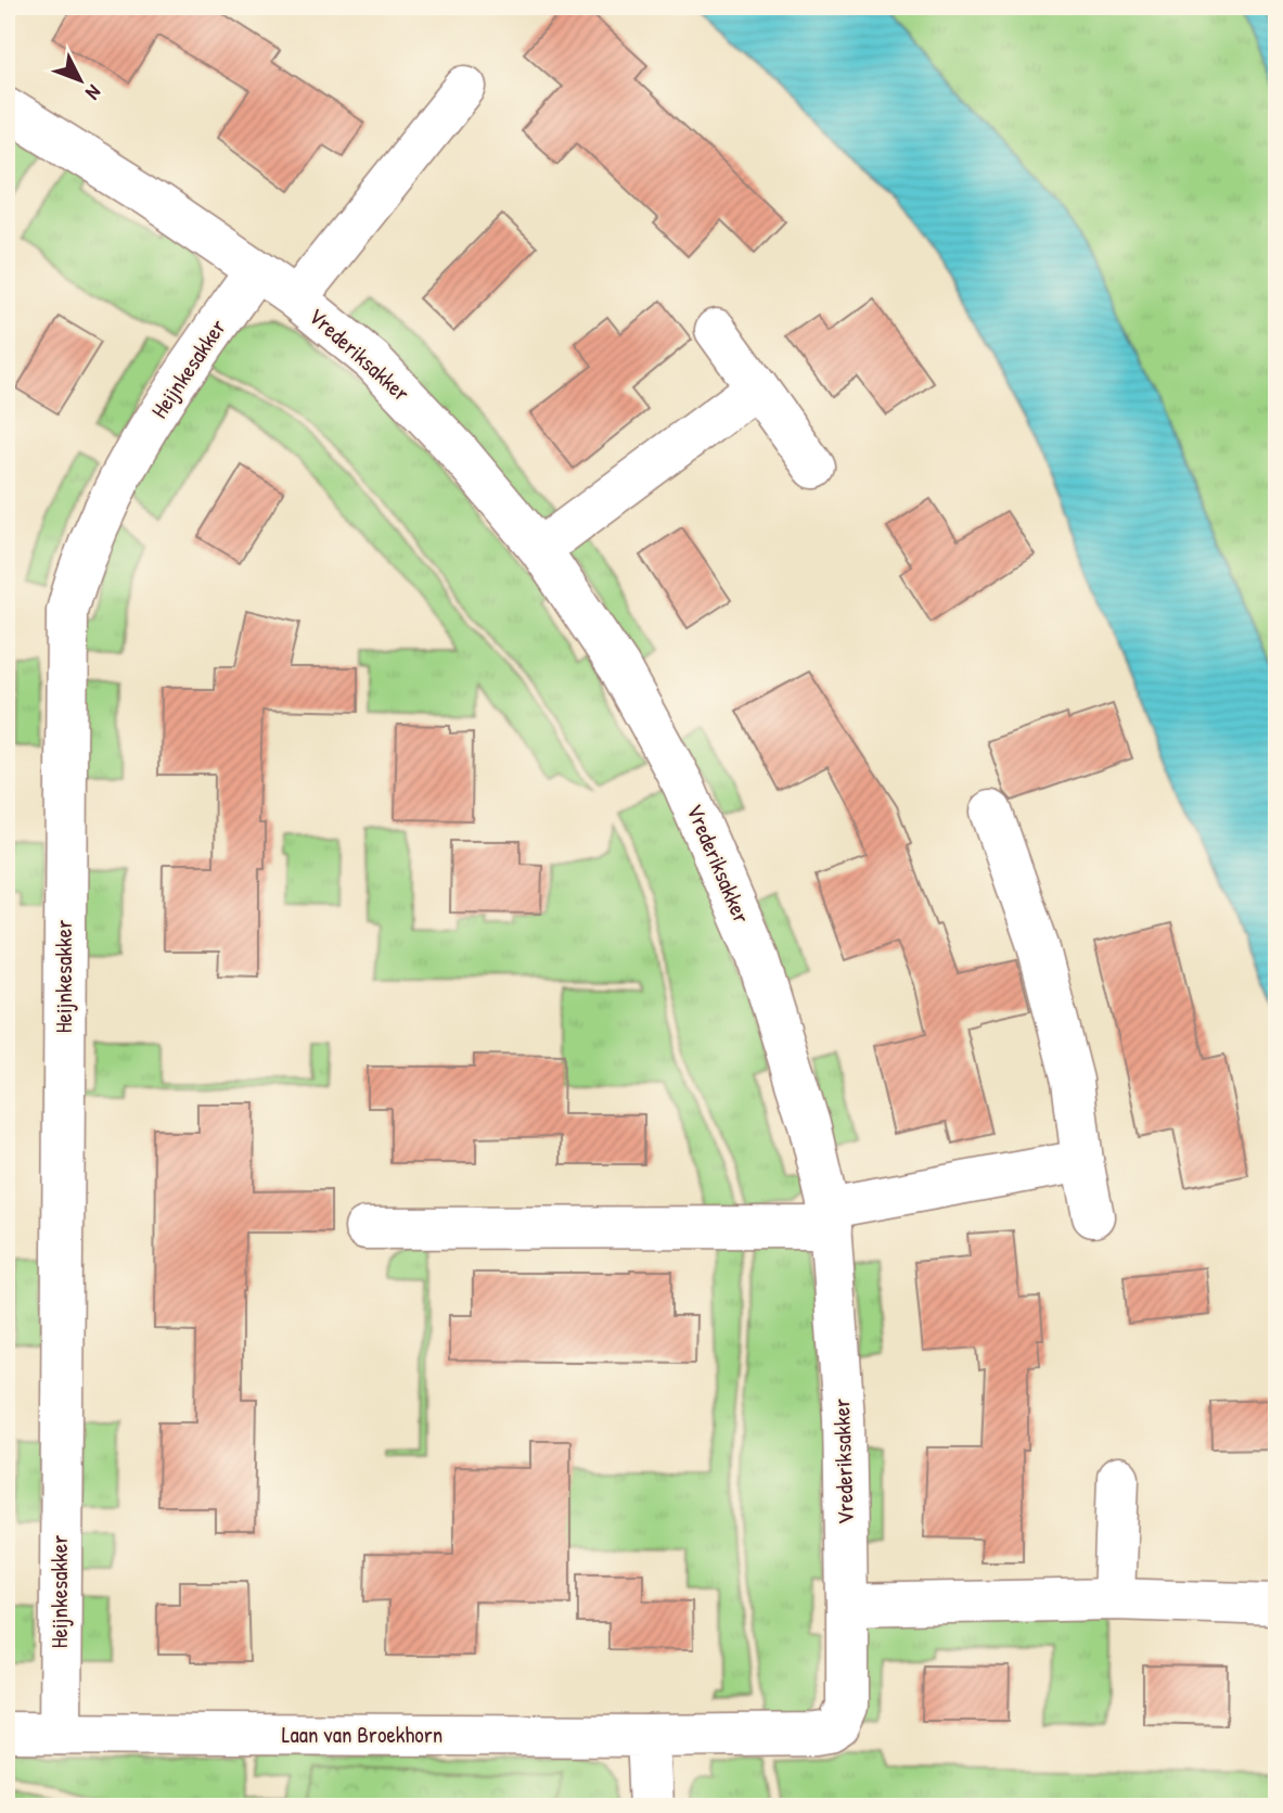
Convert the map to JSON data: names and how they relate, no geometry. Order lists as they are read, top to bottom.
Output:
{
  "streets": {
    "street": ["Vrederiksakker", "Heijnkesakker", "Laan van Broekhorn"]
  },
  "crossings": [
    ["Vrederiksakker", "Heijnkesakker"],
    ["Vrederiksakker", "Laan van Broekhorn"],
    ["Heijnkesakker", "Laan van Broekhorn"]
  ],
  "north": "bottom right"
}
